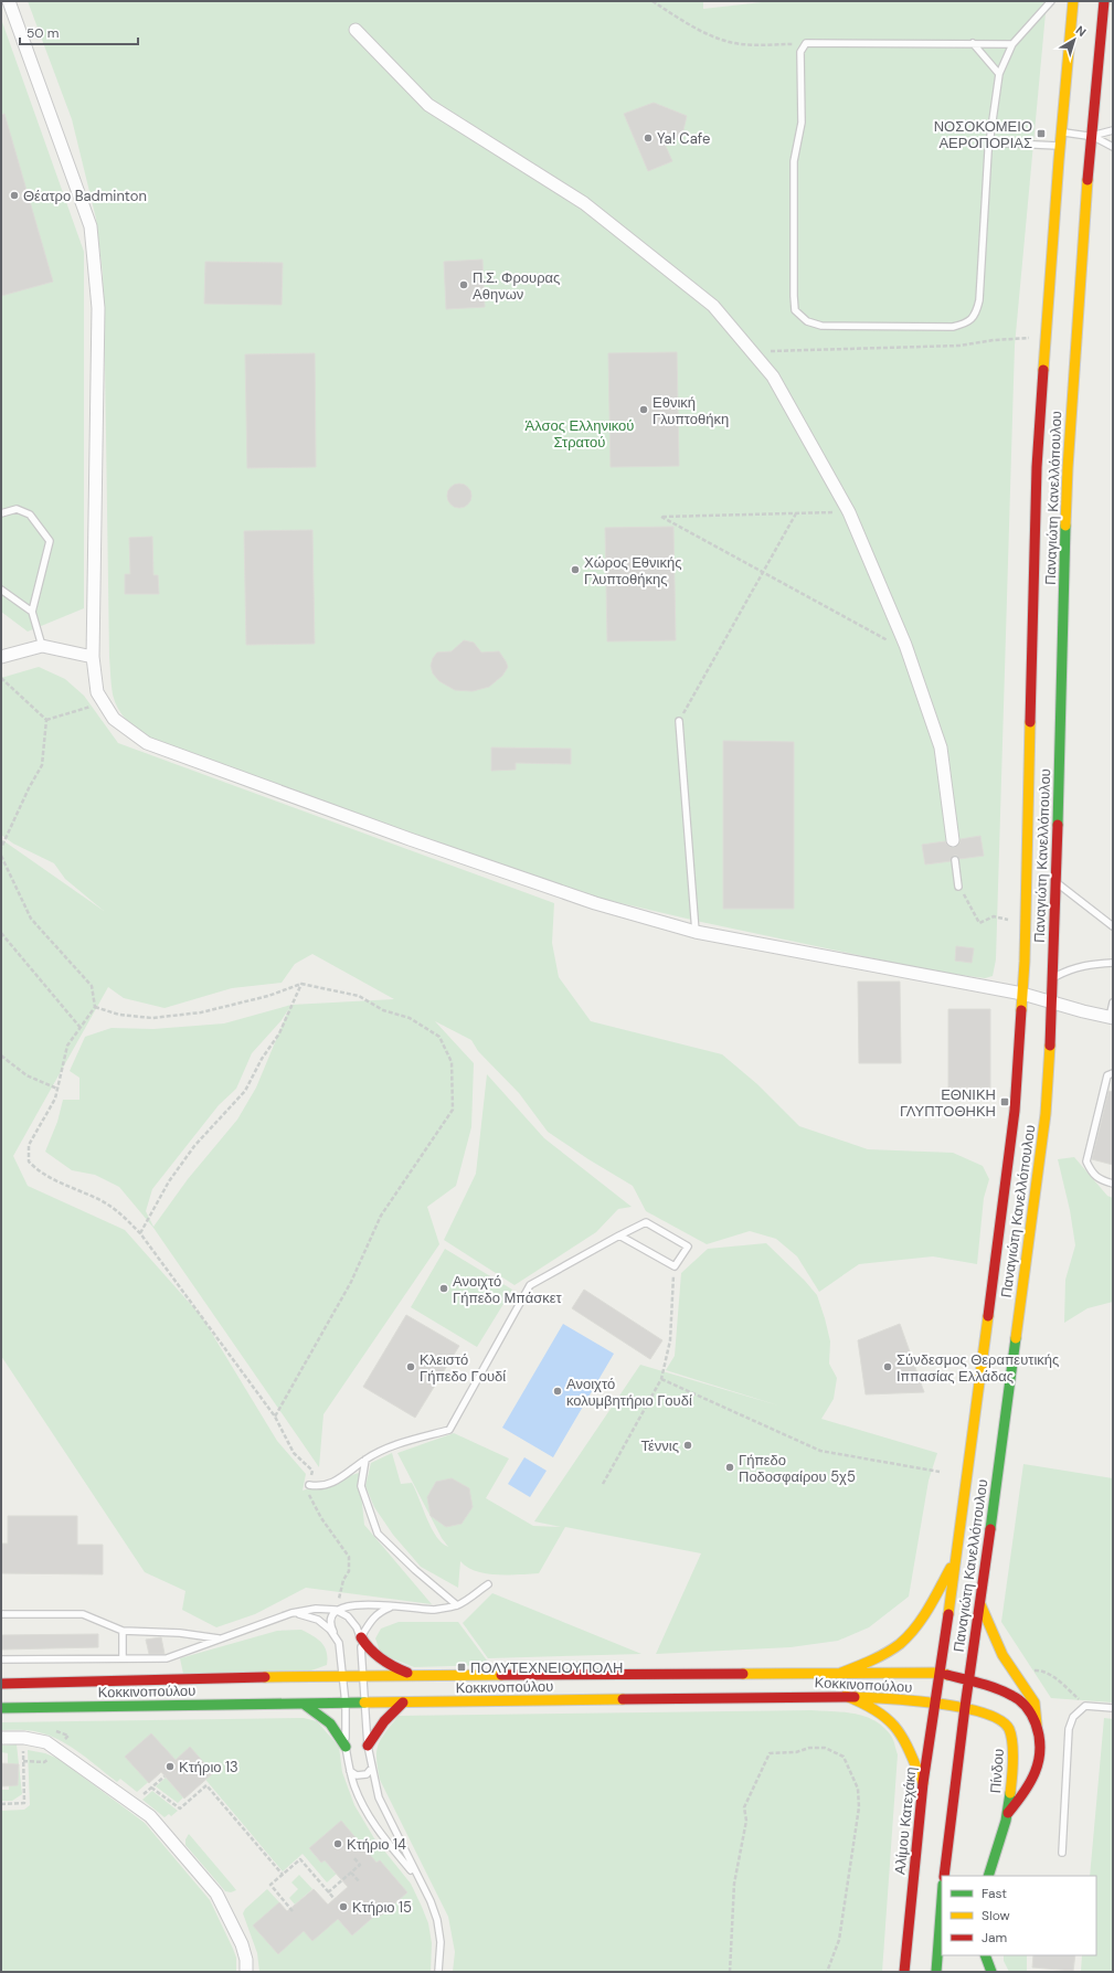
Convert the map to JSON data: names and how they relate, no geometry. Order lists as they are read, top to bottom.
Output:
{
  "streets": {
    "main road": [
      "Παναγιώτη Κανελλόπουλου",
      "Κοκκινοπούλου",
      "Πίνδου",
      "Αλίμου Κατεχάκη"
    ]
  },
  "crossings": [
    ["Παναγιώτη Κανελλόπουλου", "Κοκκινοπούλου"],
    ["Παναγιώτη Κανελλόπουλου", "Πίνδου"],
    ["Παναγιώτη Κανελλόπουλου", "Αλίμου Κατεχάκη"],
    ["Κοκκινοπούλου", "Πίνδου"],
    ["Κοκκινοπούλου", "Αλίμου Κατεχάκη"]
  ],
  "parks": ["Άλσος Ελληνικού Στρατού"],
  "places": {
    "transit": ["ΝΟΣΟΚΟΜΕΙΟ ΑΕΡΟΠΟΡΙΑΣ", "ΕΘΝΙΚΗ ΓΛΥΠΤΟΘΗΚΗ", "ΠΟΛΥΤΕΧΝΕΙΟΥΠΟΛΗ"],
    "other": [
      "Ya! Cafe",
      "Θέατρο Badminton",
      "Π.Σ. Φρουρας Αθηνων",
      "Εθνική Γλυπτοθήκη",
      "Χώρος Εθνικής Γλυπτοθήκης",
      "Ανοιχτό Γήπεδο Μπάσκετ",
      "Κλειστό Γήπεδο Γουδί",
      "Σύνδεσμος Θεραπευτικής Ιππασίας Ελλάδας",
      "Ανοιχτό κολυμβητήριο Γουδί",
      "Τέννις",
      "Γήπεδο Ποδοσφαίρου 5χ5",
      "Κτήριο 13",
      "Κτήριο 14",
      "Κτήριο 15"
    ]
  },
  "legend": ["Fast", "Slow", "Jam"],
  "scale_bar": "50 m",
  "north": "top right"
}
